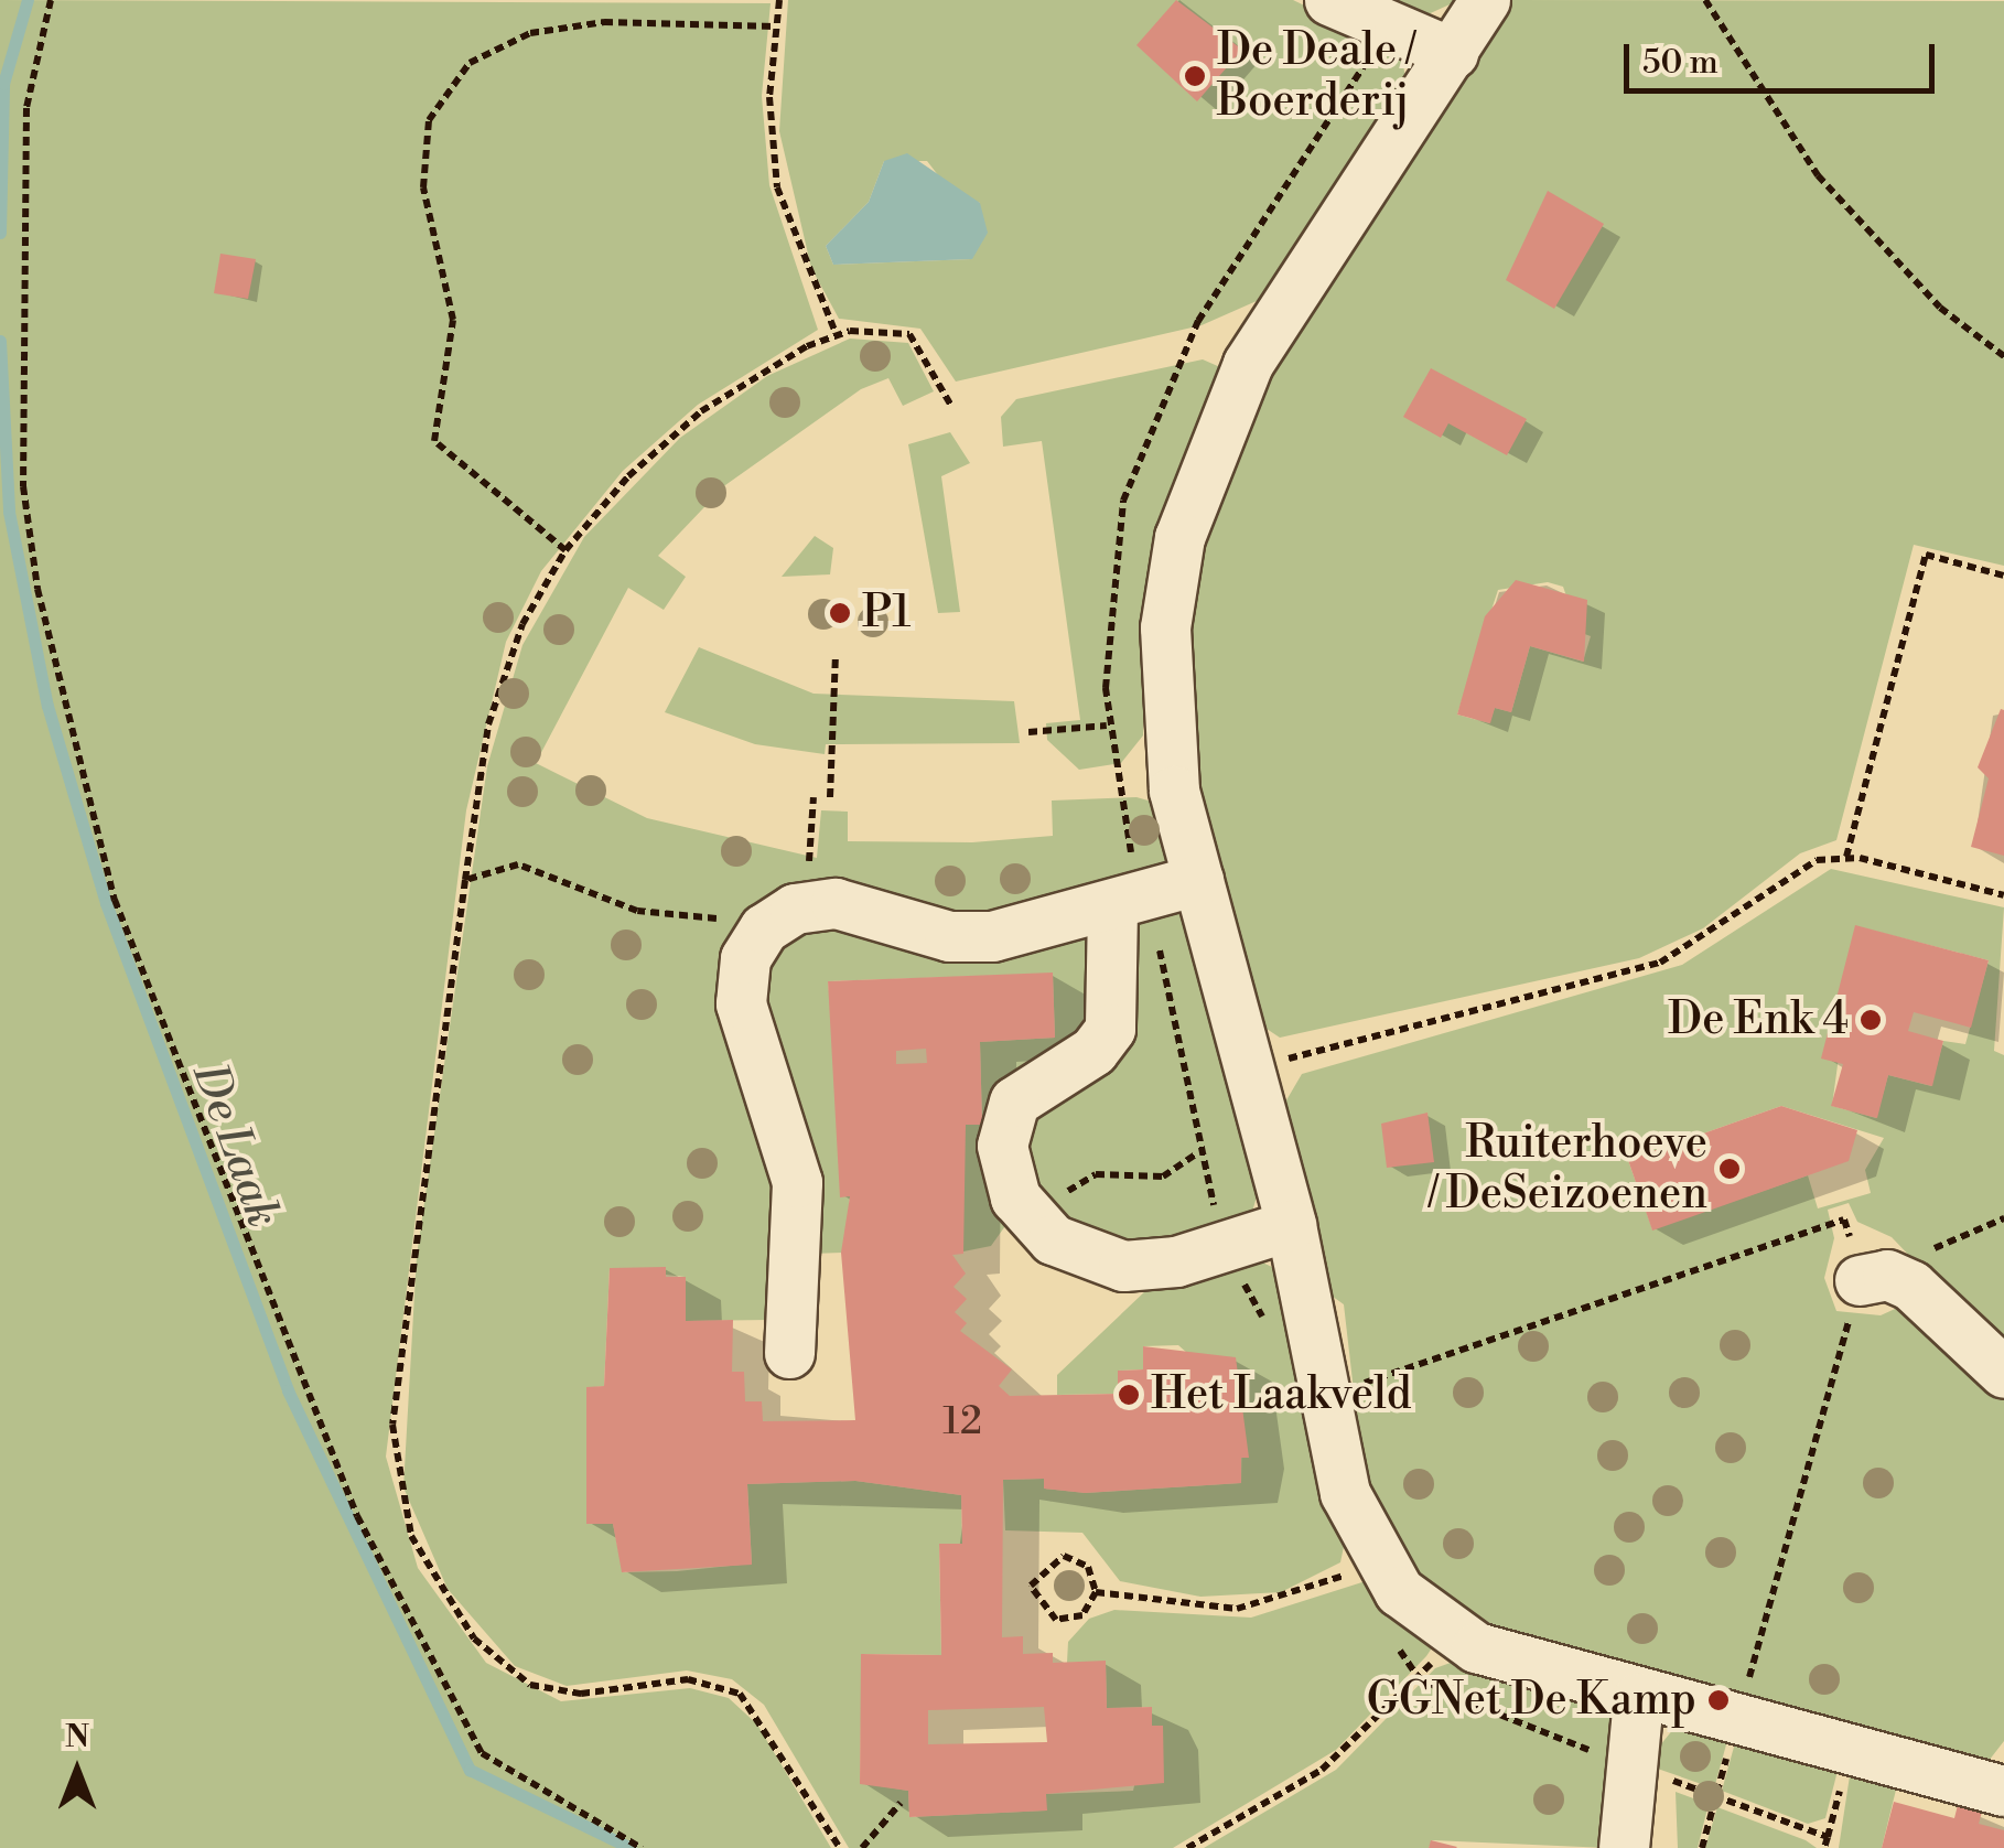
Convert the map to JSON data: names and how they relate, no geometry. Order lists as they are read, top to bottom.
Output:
{
  "water": ["De Laak"],
  "places": [
    "De Deale / Boerderij",
    "P1",
    "De Enk 4",
    "Ruiterhoeve / DeSeizoenen",
    "Het Laakveld",
    "GGNet De Kamp"
  ],
  "house_numbers": ["12"],
  "scale_bar": "50 m",
  "north": "top"
}
